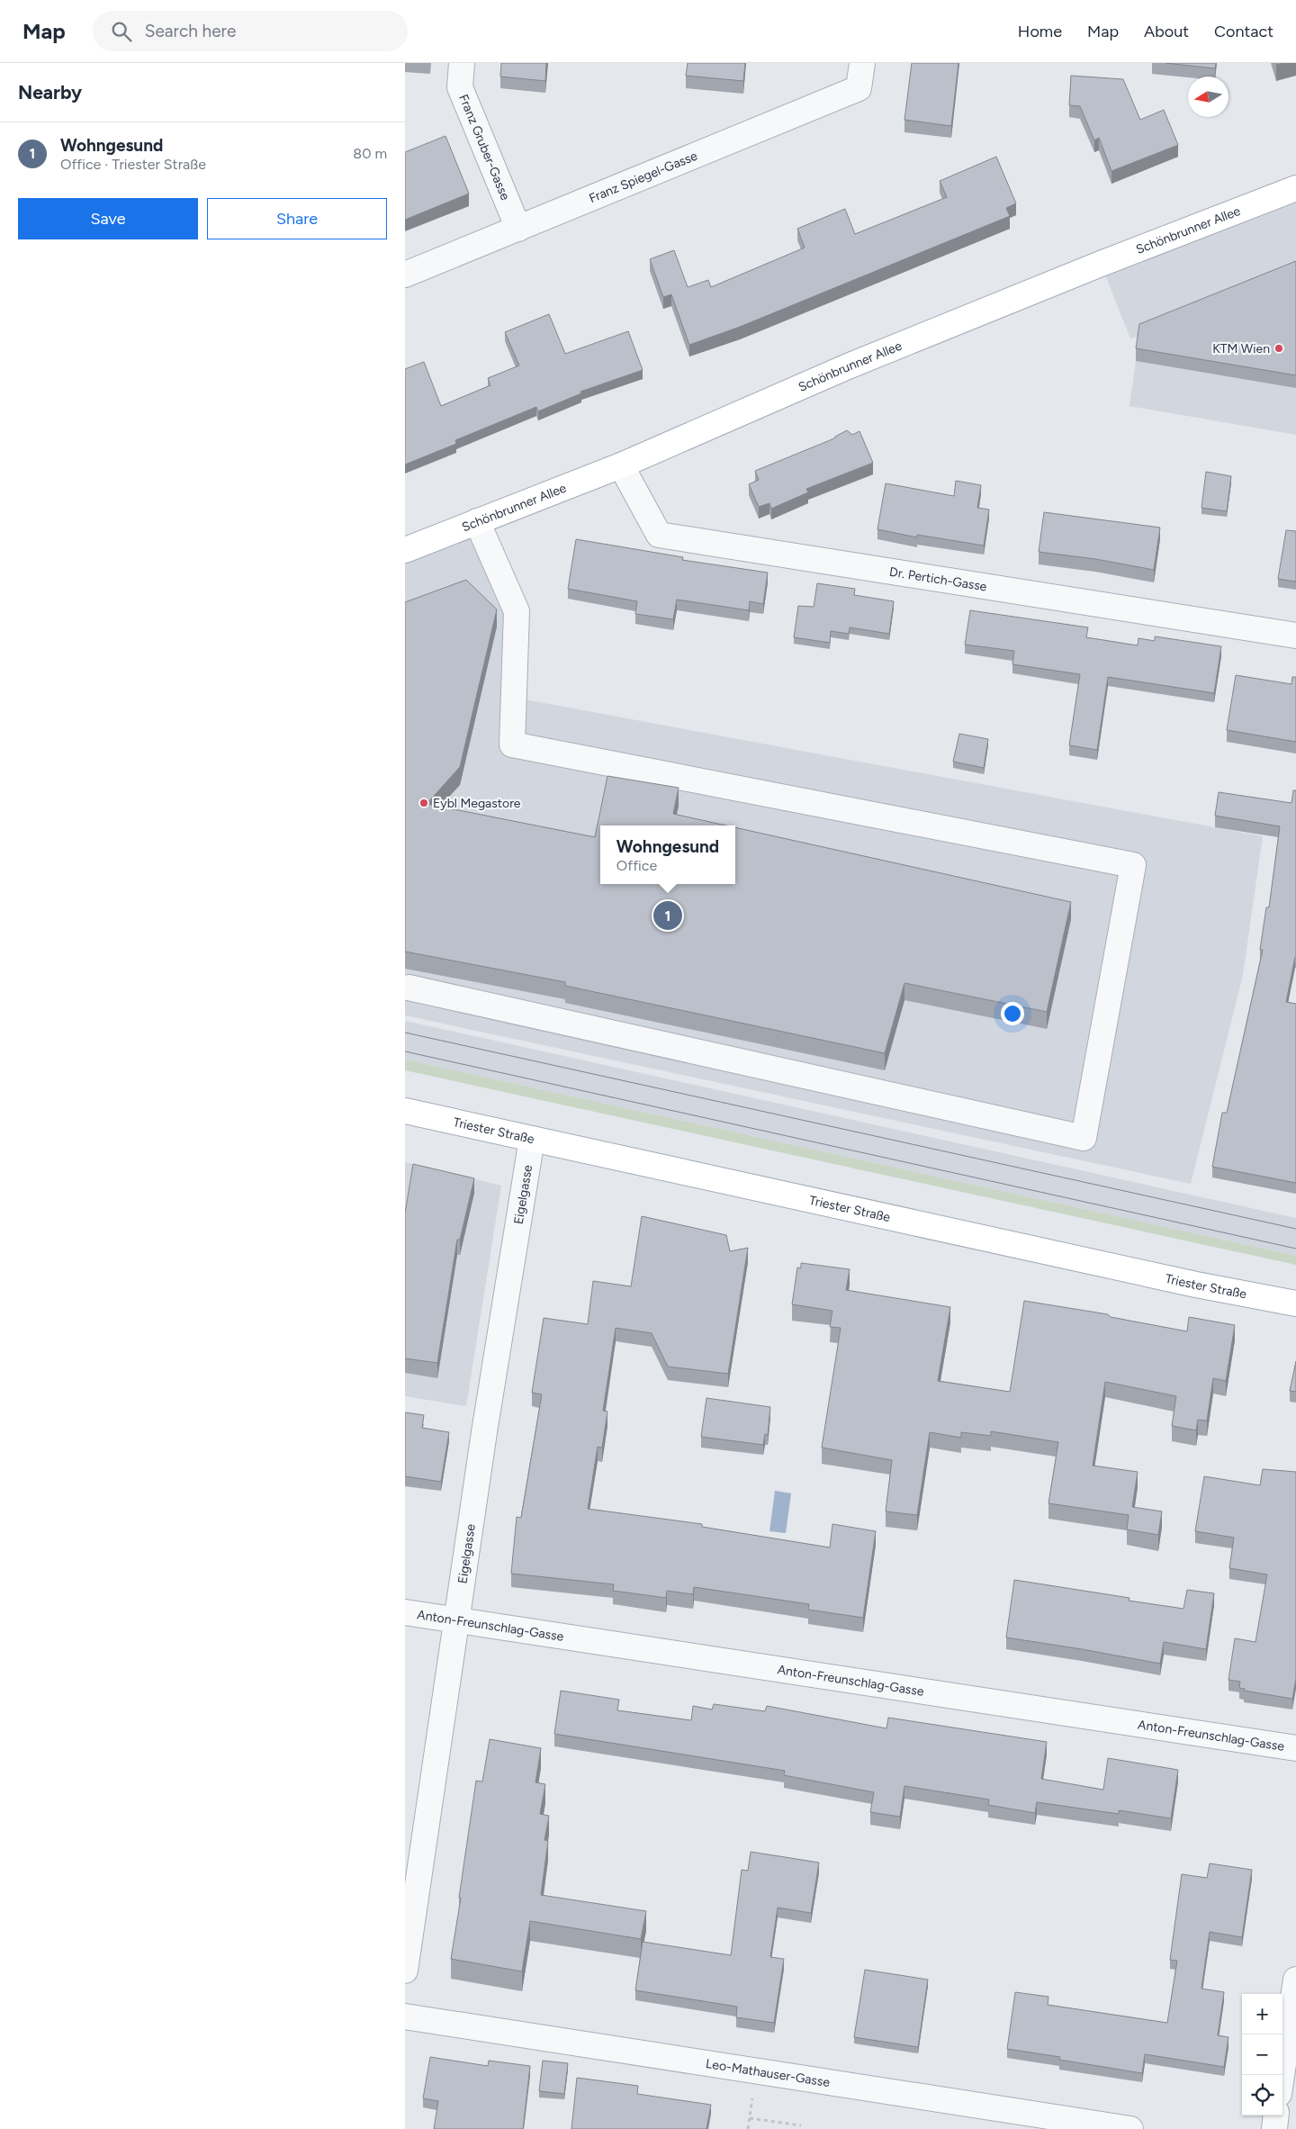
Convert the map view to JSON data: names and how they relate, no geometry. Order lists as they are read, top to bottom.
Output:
{
  "streets": {
    "main road": ["Schönbrunner Allee", "Triester Straße"],
    "street": [
      "Franz Gruber-Gasse",
      "Franz Spiegel-Gasse",
      "Dr. Pertich-Gasse",
      "Eigelgasse",
      "Anton-Freunschlag-Gasse",
      "Leo-Mathauser-Gasse"
    ]
  },
  "crossings": [
    ["Franz Gruber-Gasse", "Franz Spiegel-Gasse"],
    ["Schönbrunner Allee", "Dr. Pertich-Gasse"],
    ["Triester Straße", "Eigelgasse"],
    ["Eigelgasse", "Anton-Freunschlag-Gasse"]
  ],
  "places": ["KTM Wien", "Eybl Megastore"],
  "north": "left",
  "page": {
    "header": "Map",
    "search": "Search here",
    "nav": [
      "Home",
      "Map",
      "About",
      "Contact"
    ],
    "heading": "Nearby",
    "list": [
      {
        "mark": "1",
        "name": "Wohngesund",
        "note": "Office · Triester Straße",
        "value": "80 m"
      }
    ],
    "buttons": ["Save", "Share"],
    "popup": ["Wohngesund", "Office"],
    "pins": "1",
    "map_buttons": ["+", "−"]
  }
}
